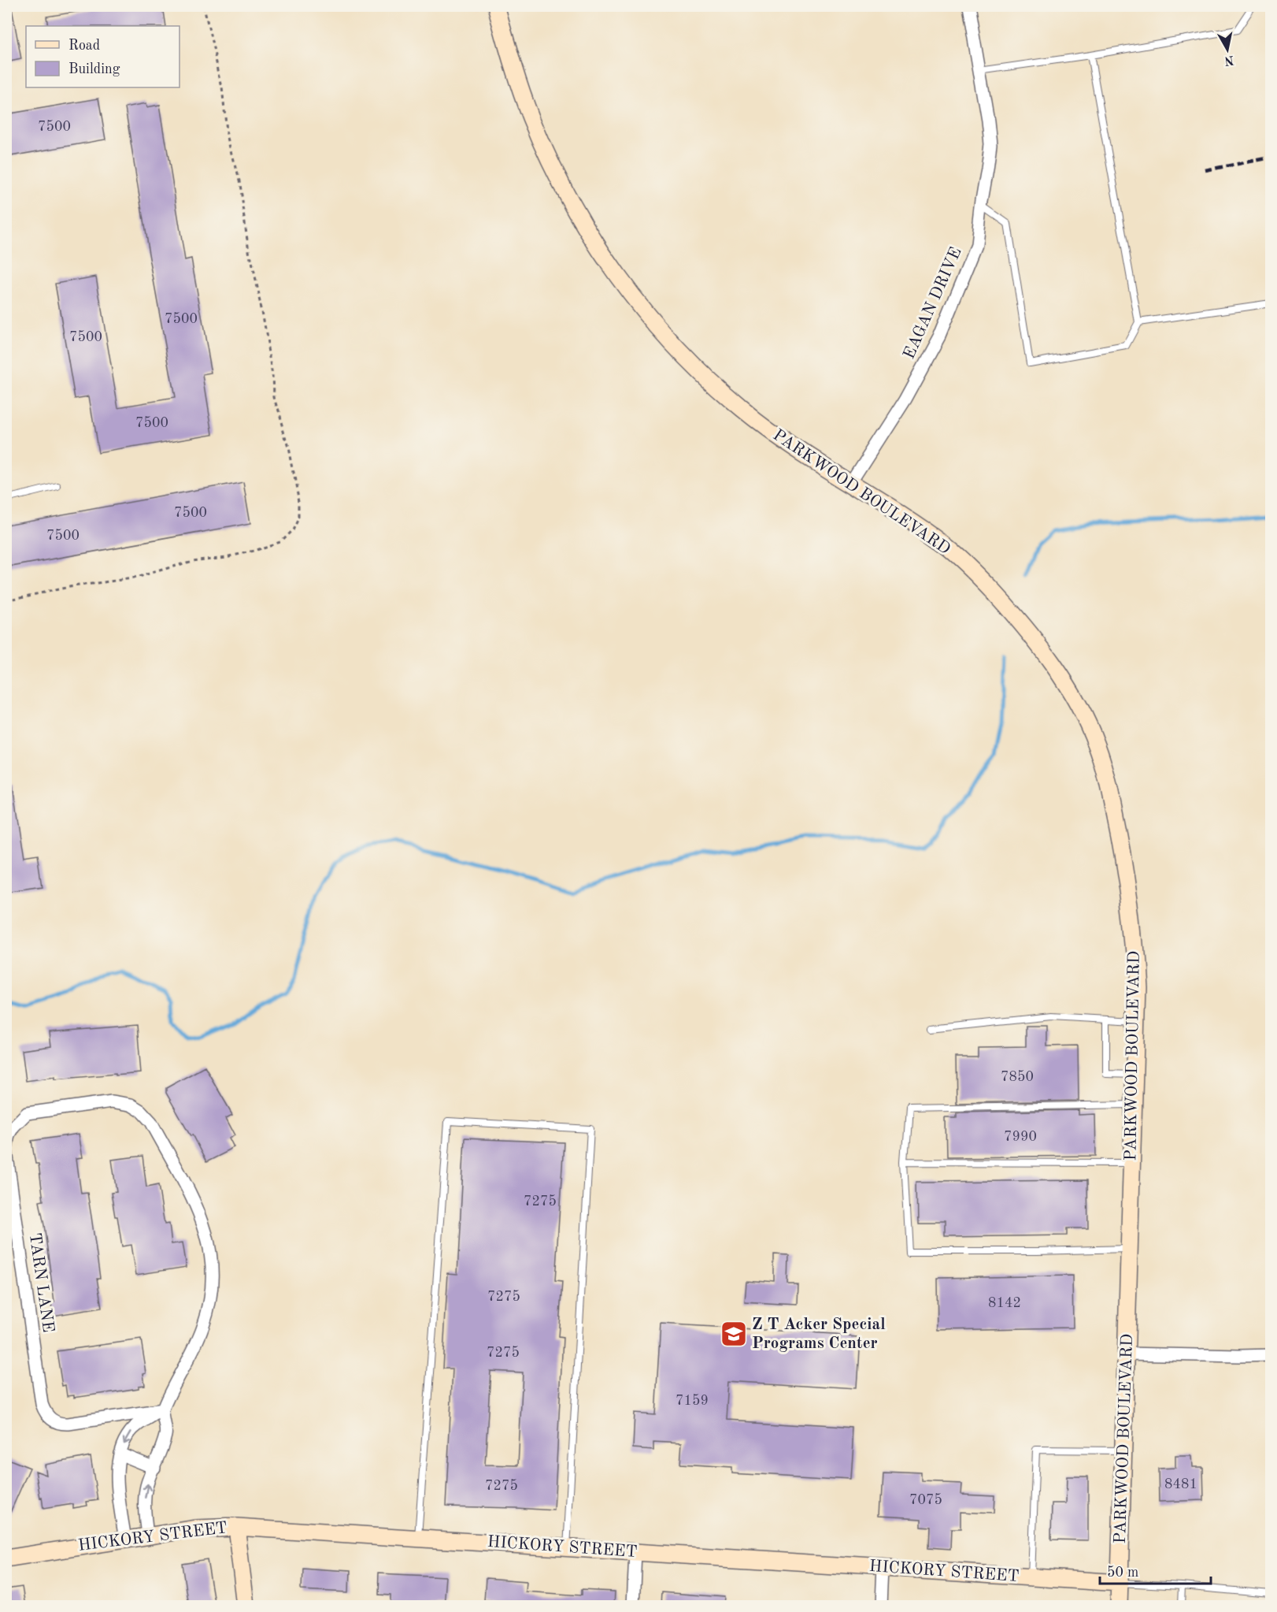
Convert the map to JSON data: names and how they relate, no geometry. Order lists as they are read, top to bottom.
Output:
{
  "streets": {
    "main road": ["PARKWOOD BOULEVARD", "HICKORY STREET"],
    "street": ["EAGAN DRIVE", "TARN LANE"]
  },
  "crossings": [
    ["EAGAN DRIVE", "PARKWOOD BOULEVARD"],
    ["PARKWOOD BOULEVARD", "HICKORY STREET"]
  ],
  "places": {
    "school or university": ["Z T Acker Special Programs Center"]
  },
  "house_numbers": [
    "7500",
    "7500",
    "7500",
    "7500",
    "7500",
    "7500",
    "7850",
    "7990",
    "7275",
    "7275",
    "8142",
    "7275",
    "7159",
    "8481",
    "7275",
    "7075"
  ],
  "legend": ["Road", "Building"],
  "scale_bar": "50 m",
  "north": "bottom"
}
